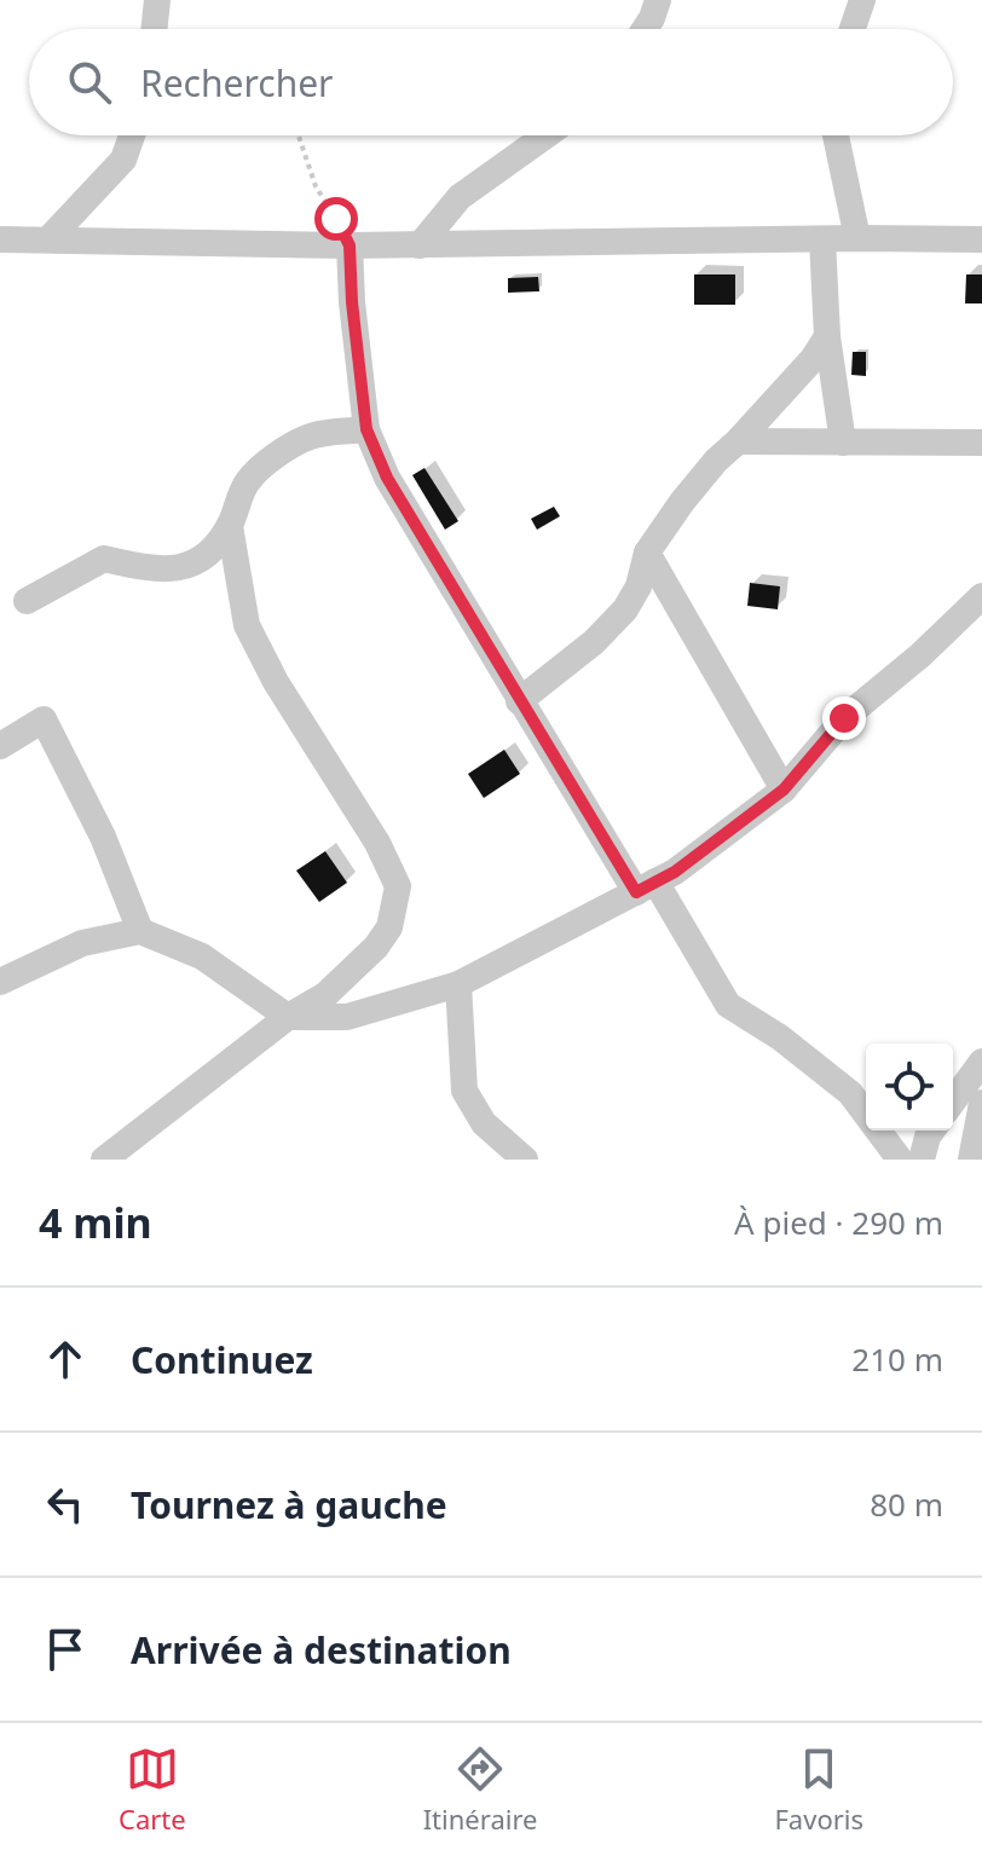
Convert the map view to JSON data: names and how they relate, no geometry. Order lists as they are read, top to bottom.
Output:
{
  "page": {
    "search": "Rechercher",
    "heading": ["4 min", "À pied · 290 m"],
    "list": [
      ["Continuez", "210 m"],
      ["Tournez à gauche", "80 m"],
      "Arrivée à destination"
    ],
    "nav": ["Carte", "Itinéraire", "Favoris"]
  }
}
